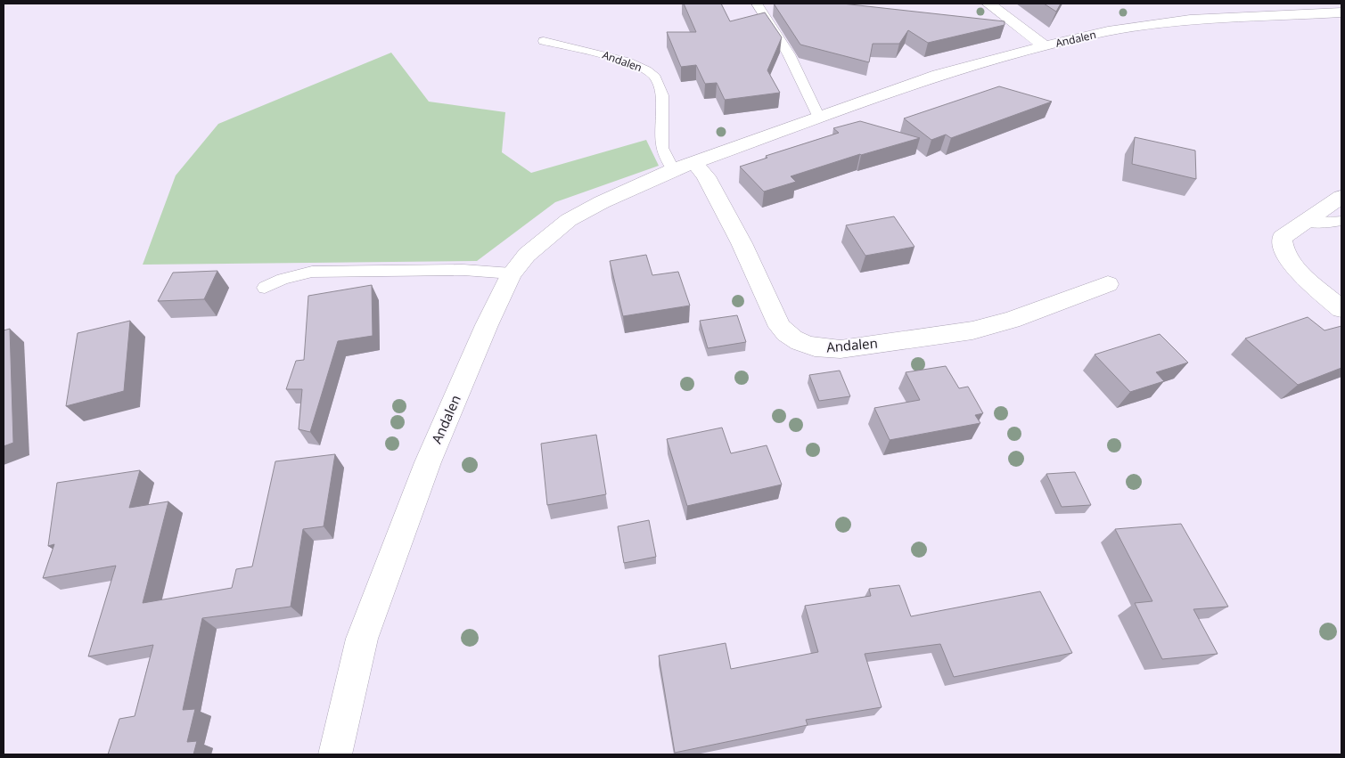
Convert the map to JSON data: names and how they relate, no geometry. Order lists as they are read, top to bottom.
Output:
{
  "streets": {
    "street": ["Andalen"]
  }
}
